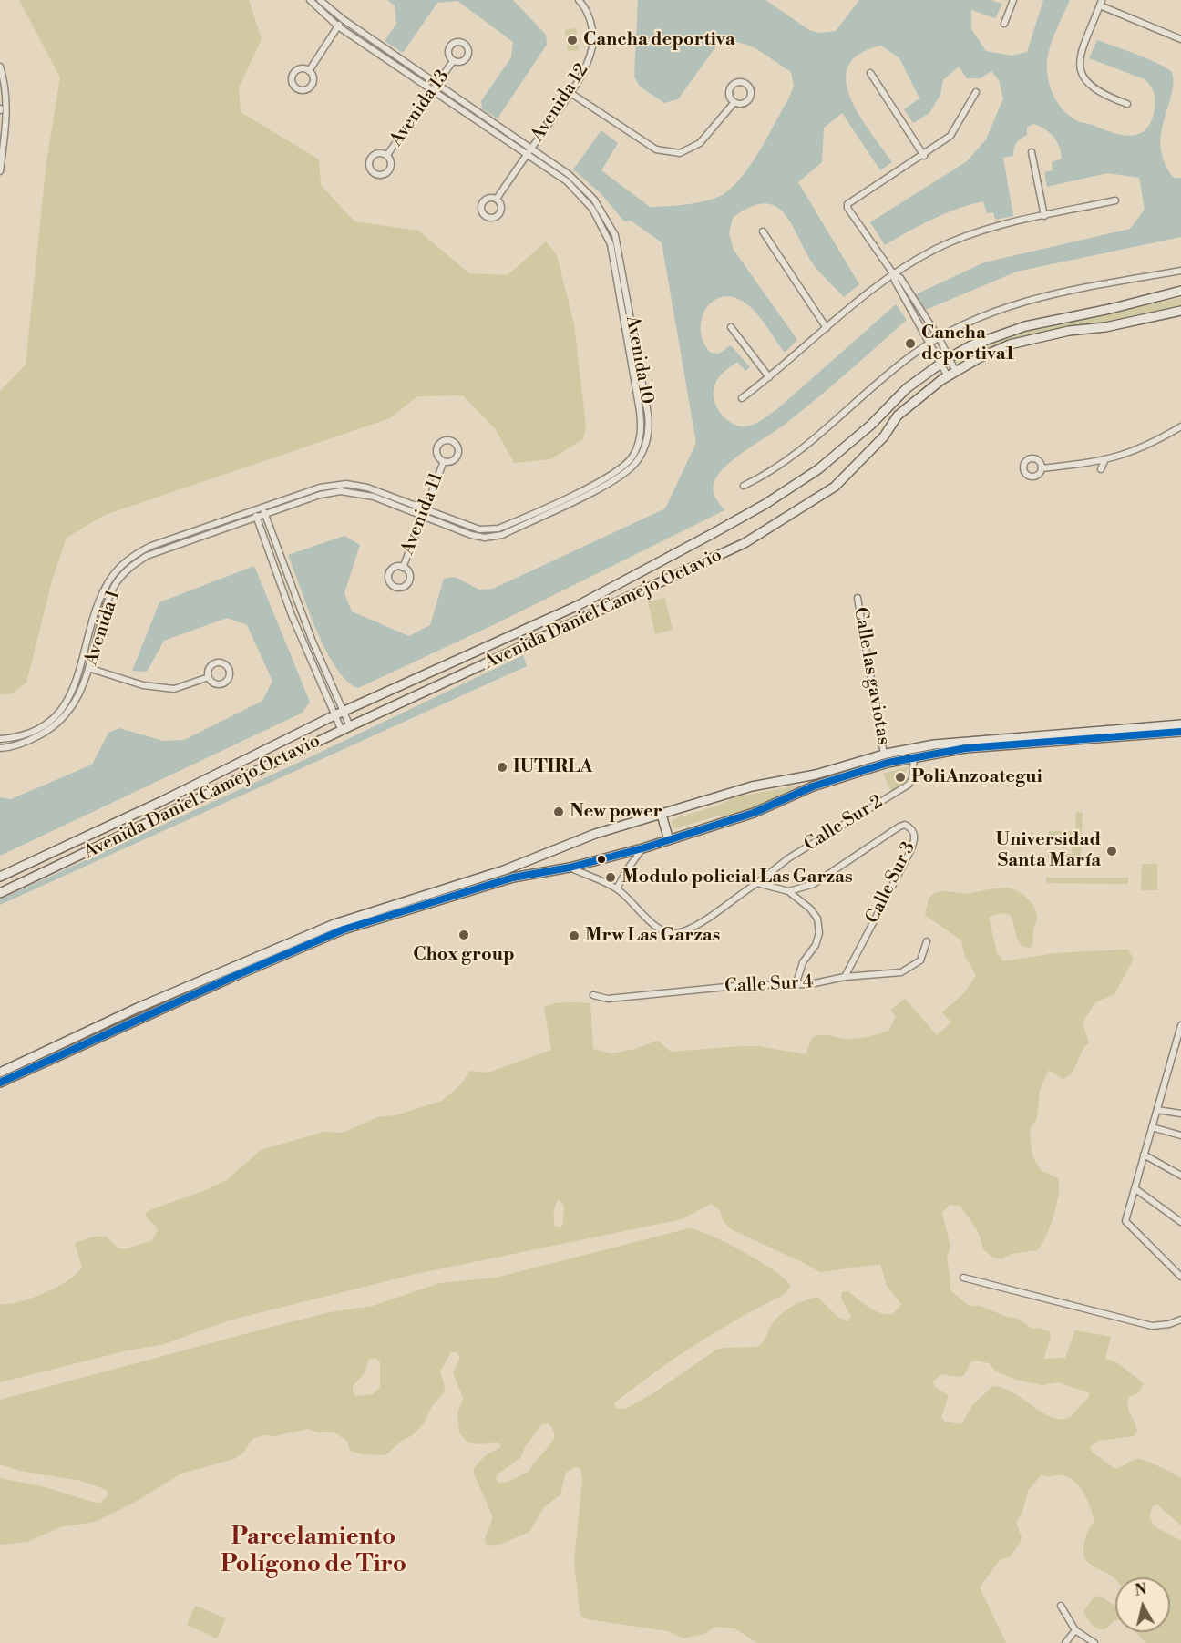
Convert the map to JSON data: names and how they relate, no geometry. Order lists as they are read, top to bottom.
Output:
{
  "streets": {
    "main road": ["Avenida Daniel Camejo Octavio"],
    "street": [
      "Avenida 12",
      "Avenida 13",
      "Avenida 10",
      "Avenida 11",
      "Avenida 1",
      "Calle las gaviotas",
      "Calle Sur 2",
      "Calle Sur 3",
      "Calle Sur 4"
    ]
  },
  "crossings": [
    ["Avenida 12", "Avenida 10"],
    ["Avenida 13", "Avenida 10"],
    ["Avenida 10", "Avenida 11"],
    ["Avenida 10", "Avenida 1"],
    ["Calle Sur 3", "Calle Sur 4"]
  ],
  "districts": ["Parcelamiento Polígono de Tiro"],
  "places": [
    "Cancha deportiva",
    "Cancha deportiva1",
    "IUTIRLA",
    "PoliAnzoategui",
    "New power",
    "Universidad Santa María",
    "Modulo policial Las Garzas",
    "Chox group",
    "Mrw Las Garzas"
  ],
  "north": "top"
}
